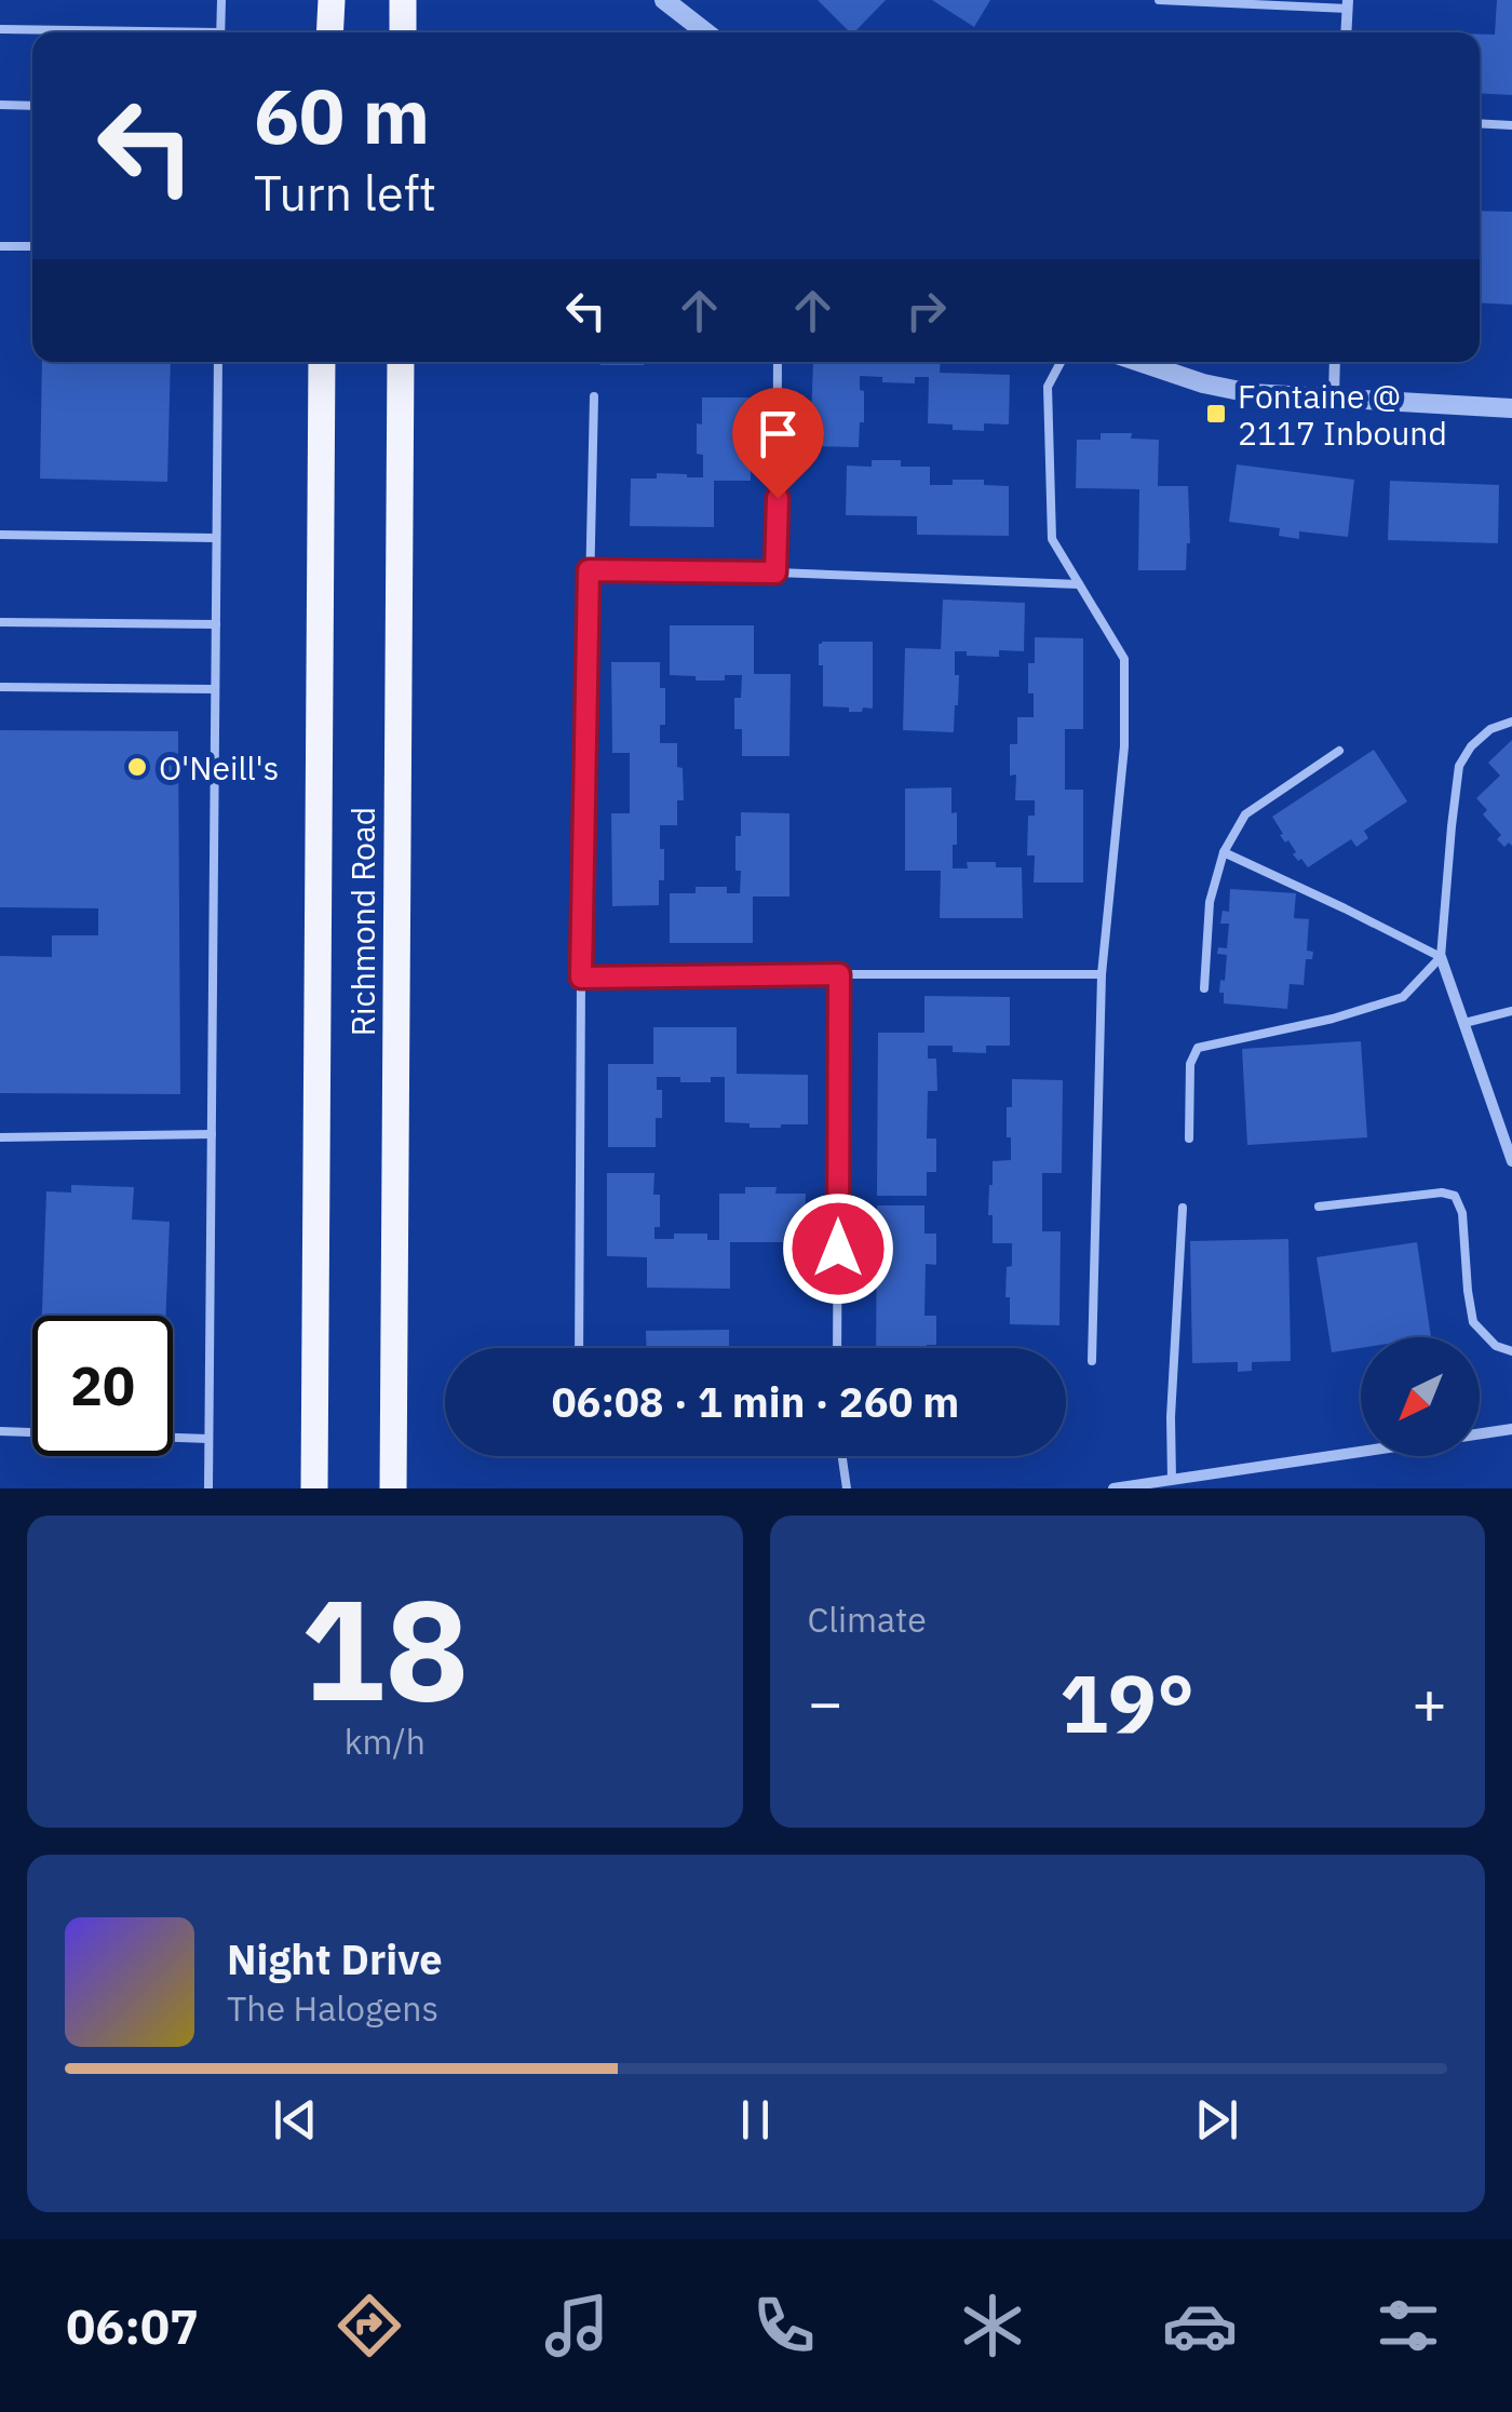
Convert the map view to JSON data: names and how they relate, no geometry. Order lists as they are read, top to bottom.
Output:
{
  "streets": {
    "main road": ["Richmond Road"]
  },
  "places": {
    "transit": ["Fontaine @ 2117 Inbound"],
    "other": ["O'Neill's"]
  },
  "north": "bottom left",
  "page": {
    "turn": ["60 m", "Turn left"],
    "limit": "20",
    "trip": "06:08 · 1 min · 260 m",
    "tile": [
      ["18", "km/h"],
      "Climate"
    ],
    "heat": ["−", "19°", "+"],
    "song": ["Night Drive", "The Halogens"],
    "tabs": "06:07"
  }
}
